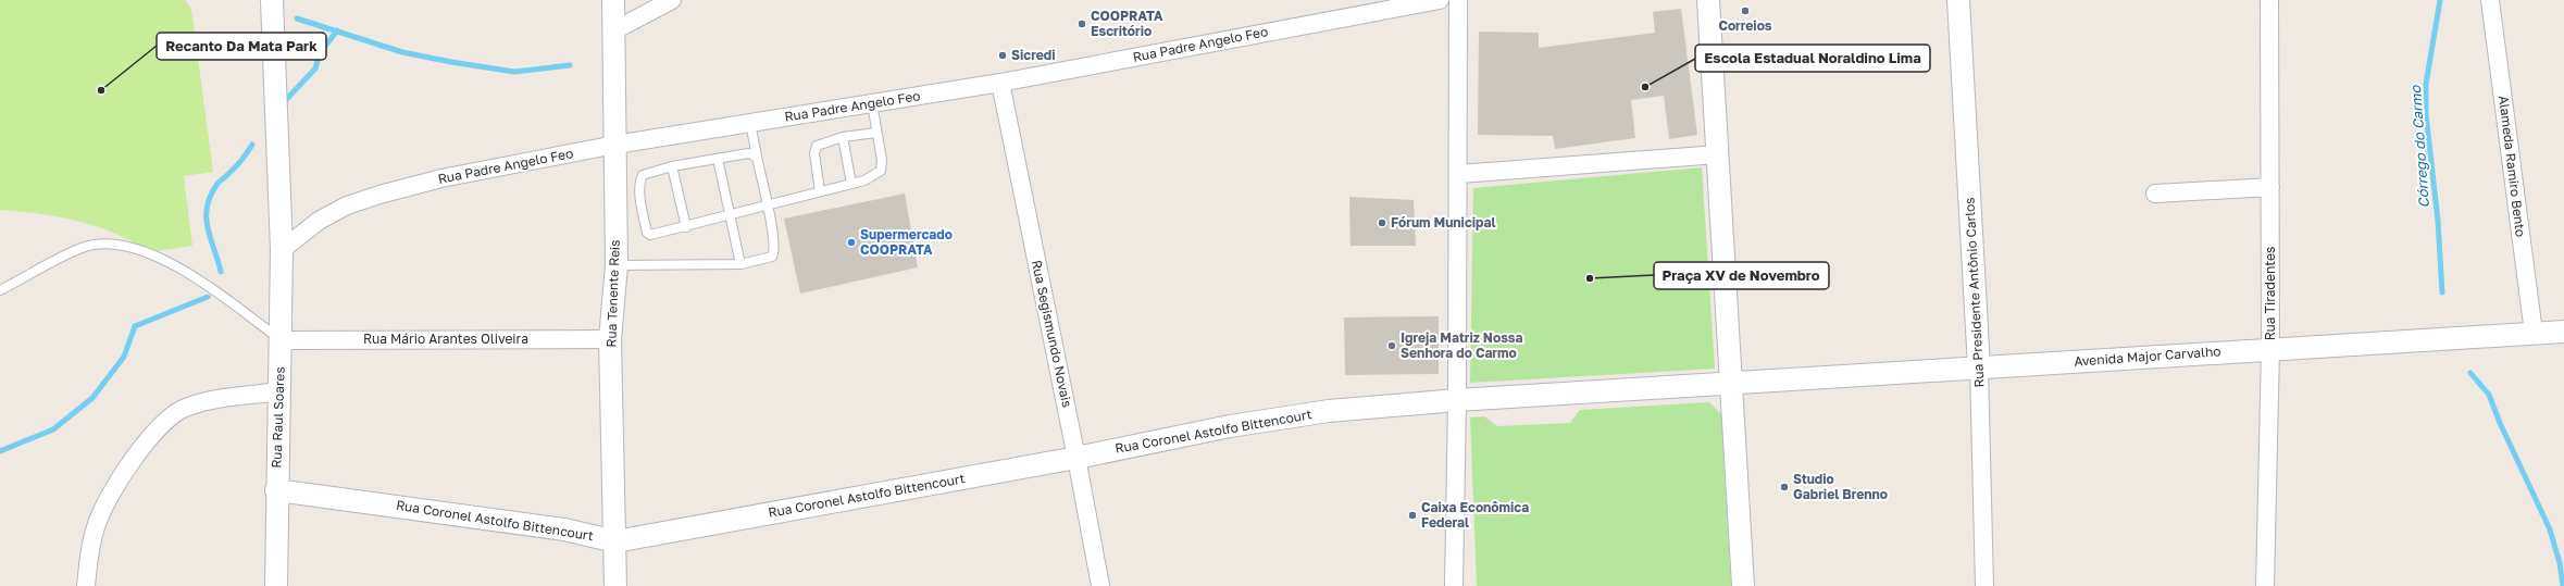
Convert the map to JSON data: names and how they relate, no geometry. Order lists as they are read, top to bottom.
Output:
{
  "streets": {
    "street": [
      "Rua Padre Angelo Feo",
      "Alameda Ramiro Bento",
      "Rua Presidente Antônio Carlos",
      "Rua Tenente Reis",
      "Rua Tiradentes",
      "Rua Segismundo Novais",
      "Rua Mário Arantes Oliveira",
      "Avenida Major Carvalho",
      "Rua Raul Soares",
      "Rua Coronel Astolfo Bittencourt"
    ]
  },
  "crossings": [
    ["Rua Padre Angelo Feo", "Rua Tenente Reis"],
    ["Rua Padre Angelo Feo", "Rua Segismundo Novais"],
    ["Rua Padre Angelo Feo", "Rua Raul Soares"],
    ["Alameda Ramiro Bento", "Avenida Major Carvalho"],
    ["Rua Presidente Antônio Carlos", "Avenida Major Carvalho"],
    ["Rua Tenente Reis", "Rua Mário Arantes Oliveira"],
    ["Rua Tenente Reis", "Rua Coronel Astolfo Bittencourt"],
    ["Rua Tiradentes", "Avenida Major Carvalho"],
    ["Rua Segismundo Novais", "Rua Coronel Astolfo Bittencourt"],
    ["Rua Mário Arantes Oliveira", "Rua Raul Soares"],
    ["Avenida Major Carvalho", "Rua Coronel Astolfo Bittencourt"],
    ["Rua Raul Soares", "Rua Coronel Astolfo Bittencourt"]
  ],
  "water": ["Córrego do Carmo"],
  "places": [
    "Correios",
    "COOPRATA Escritório",
    "Sicredi",
    "Escola Estadual Noraldino Lima",
    "Recanto Da Mata Park",
    "Fórum Municipal",
    "Supermercado COOPRATA",
    "Praça XV de Novembro",
    "Igreja Matriz Nossa Senhora do Carmo",
    "Studio Gabriel Brenno",
    "Caixa Econômica Federal"
  ]
}
